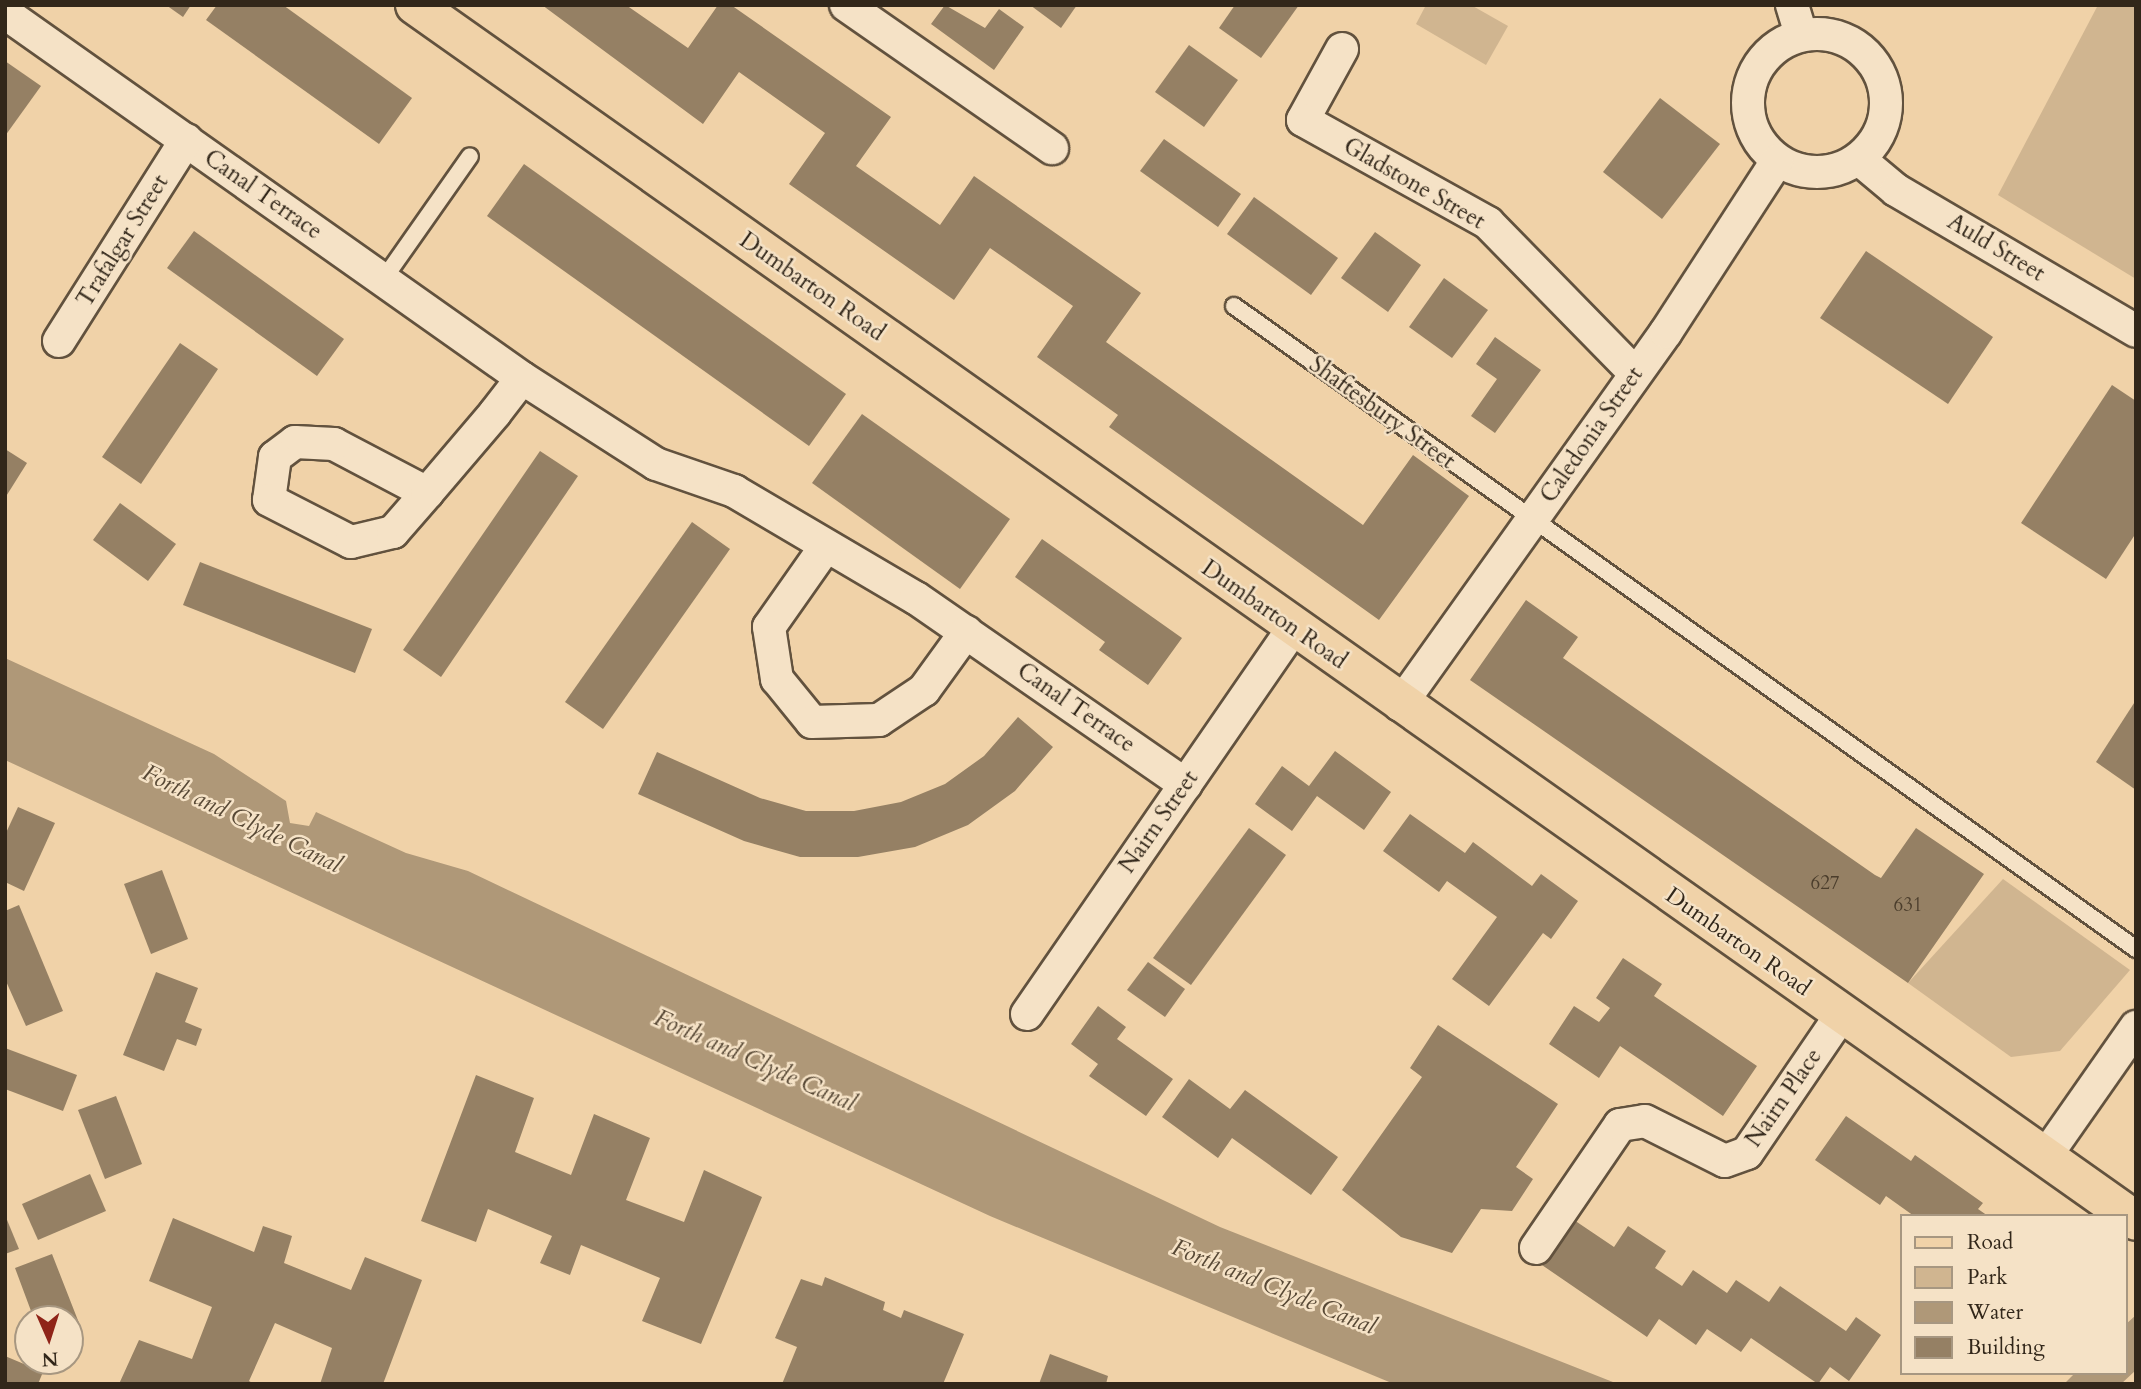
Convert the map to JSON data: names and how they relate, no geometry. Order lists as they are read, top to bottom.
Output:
{
  "streets": {
    "main road": ["Dumbarton Road"],
    "street": [
      "Gladstone Street",
      "Canal Terrace",
      "Trafalgar Street",
      "Auld Street",
      "Caledonia Street",
      "Nairn Street",
      "Nairn Place"
    ],
    "lane": ["Shaftesbury Street"]
  },
  "crossings": [
    ["Gladstone Street", "Caledonia Street"],
    ["Canal Terrace", "Trafalgar Street"],
    ["Canal Terrace", "Nairn Street"],
    ["Auld Street", "Caledonia Street"],
    ["Dumbarton Road", "Caledonia Street"],
    ["Dumbarton Road", "Nairn Street"],
    ["Dumbarton Road", "Nairn Place"],
    ["Shaftesbury Street", "Caledonia Street"]
  ],
  "water": ["Forth and Clyde Canal"],
  "house_numbers": ["627", "631"],
  "legend": [
    "Road",
    "Park",
    "Water",
    "Building"
  ],
  "north": "bottom"
}
